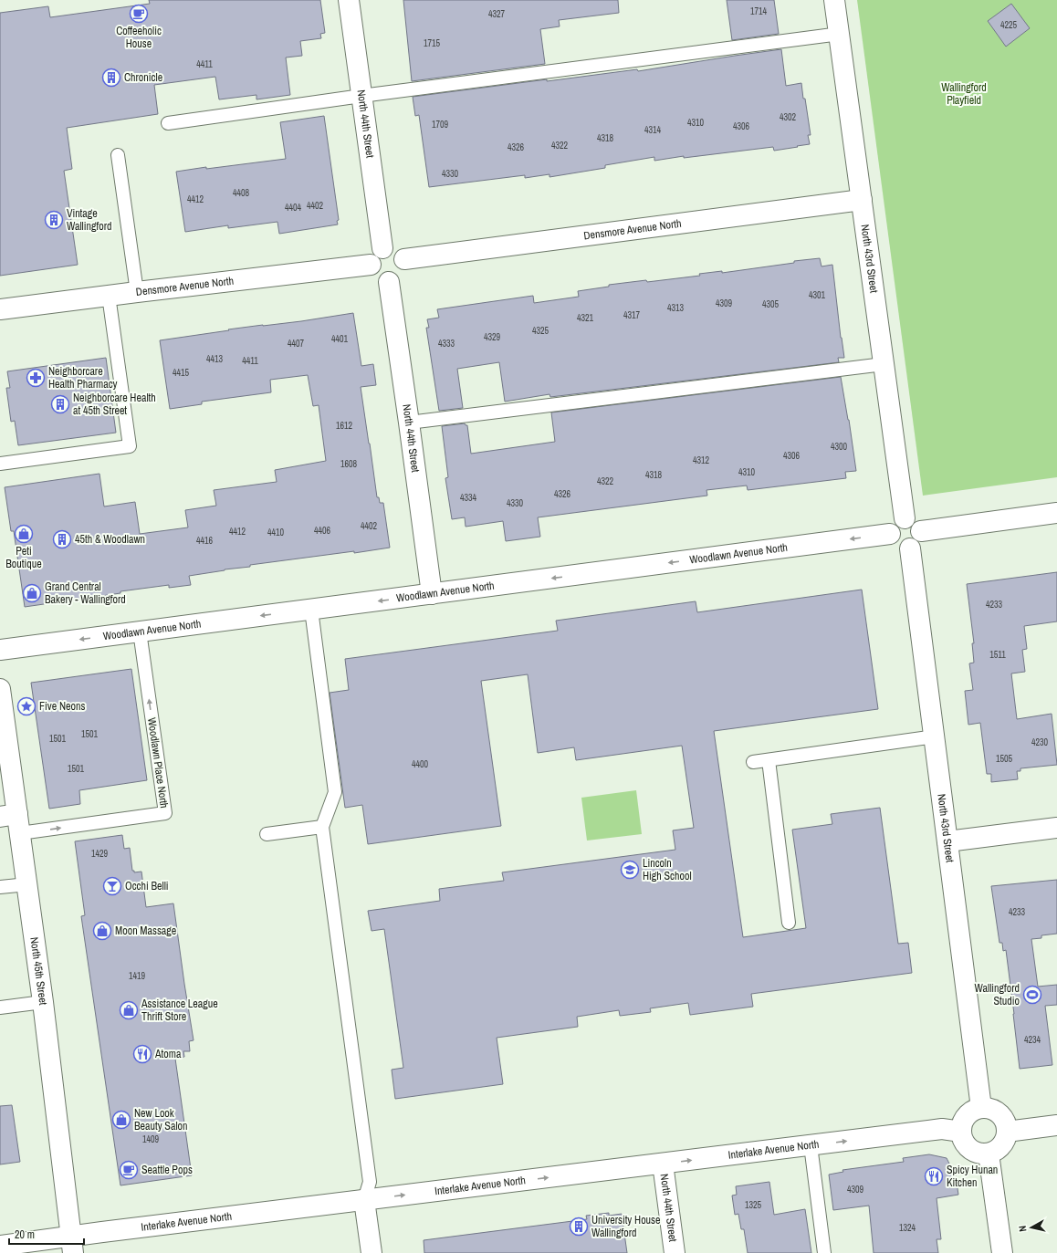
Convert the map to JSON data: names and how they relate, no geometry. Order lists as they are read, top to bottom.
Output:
{
  "streets": {
    "street": [
      "North 44th Street",
      "Densmore Avenue North",
      "North 43rd Street",
      "Woodlawn Avenue North",
      "North 45th Street",
      "Interlake Avenue North"
    ],
    "lane": ["Woodlawn Place North"]
  },
  "crossings": [
    ["North 44th Street", "Densmore Avenue North"],
    ["North 44th Street", "Woodlawn Avenue North"],
    ["North 44th Street", "Interlake Avenue North"],
    ["Densmore Avenue North", "North 43rd Street"],
    ["North 43rd Street", "Woodlawn Avenue North"],
    ["North 43rd Street", "Interlake Avenue North"],
    ["Woodlawn Avenue North", "Woodlawn Place North"],
    ["Woodlawn Place North", "North 45th Street"],
    ["North 45th Street", "Interlake Avenue North"]
  ],
  "one_way": ["Woodlawn Avenue North", "Interlake Avenue North"],
  "parks": ["Wallingford Playfield"],
  "places": {
    "cafe": ["Coffeeholic House", "Seattle Pops"],
    "building": [
      "Chronicle",
      "Vintage Wallingford",
      "Neighborcare Health at 45th Street",
      "45th & Woodlawn",
      "University House Wallingford"
    ],
    "pharmacy": ["Neighborcare Health Pharmacy"],
    "shop": [
      "Peti Boutique",
      "Grand Central Bakery - Wallingford",
      "Moon Massage",
      "Assistance League Thrift Store",
      "New Look Beauty Salon"
    ],
    "place": ["Five Neons"],
    "school or university": ["Lincoln High School"],
    "bar": ["Occhi Belli"],
    "sports": ["Wallingford Studio"],
    "restaurant": ["Atoma", "Spicy Hunan Kitchen"]
  },
  "house_numbers": [
    "1714",
    "4327",
    "4225",
    "1715",
    "4411",
    "4302",
    "4310",
    "1709",
    "4306",
    "4314",
    "4318",
    "4322",
    "4326",
    "4330",
    "4408",
    "4412",
    "4402",
    "4404",
    "4301",
    "4309",
    "4305",
    "4313",
    "4317",
    "4321",
    "4325",
    "4329",
    "4401",
    "4407",
    "4333",
    "4413",
    "4411",
    "4415",
    "1612",
    "4300",
    "4306",
    "4312",
    "1608",
    "4310",
    "4318",
    "4322",
    "4326",
    "4334",
    "4330",
    "4402",
    "4406",
    "4412",
    "4410",
    "4416",
    "4233",
    "1511",
    "1501",
    "1501",
    "4230",
    "1505",
    "4400",
    "1501",
    "1429",
    "4233",
    "1419",
    "4234",
    "1409",
    "4309",
    "1325",
    "1324"
  ],
  "scale_bar": "20 m",
  "north": "left"
}
